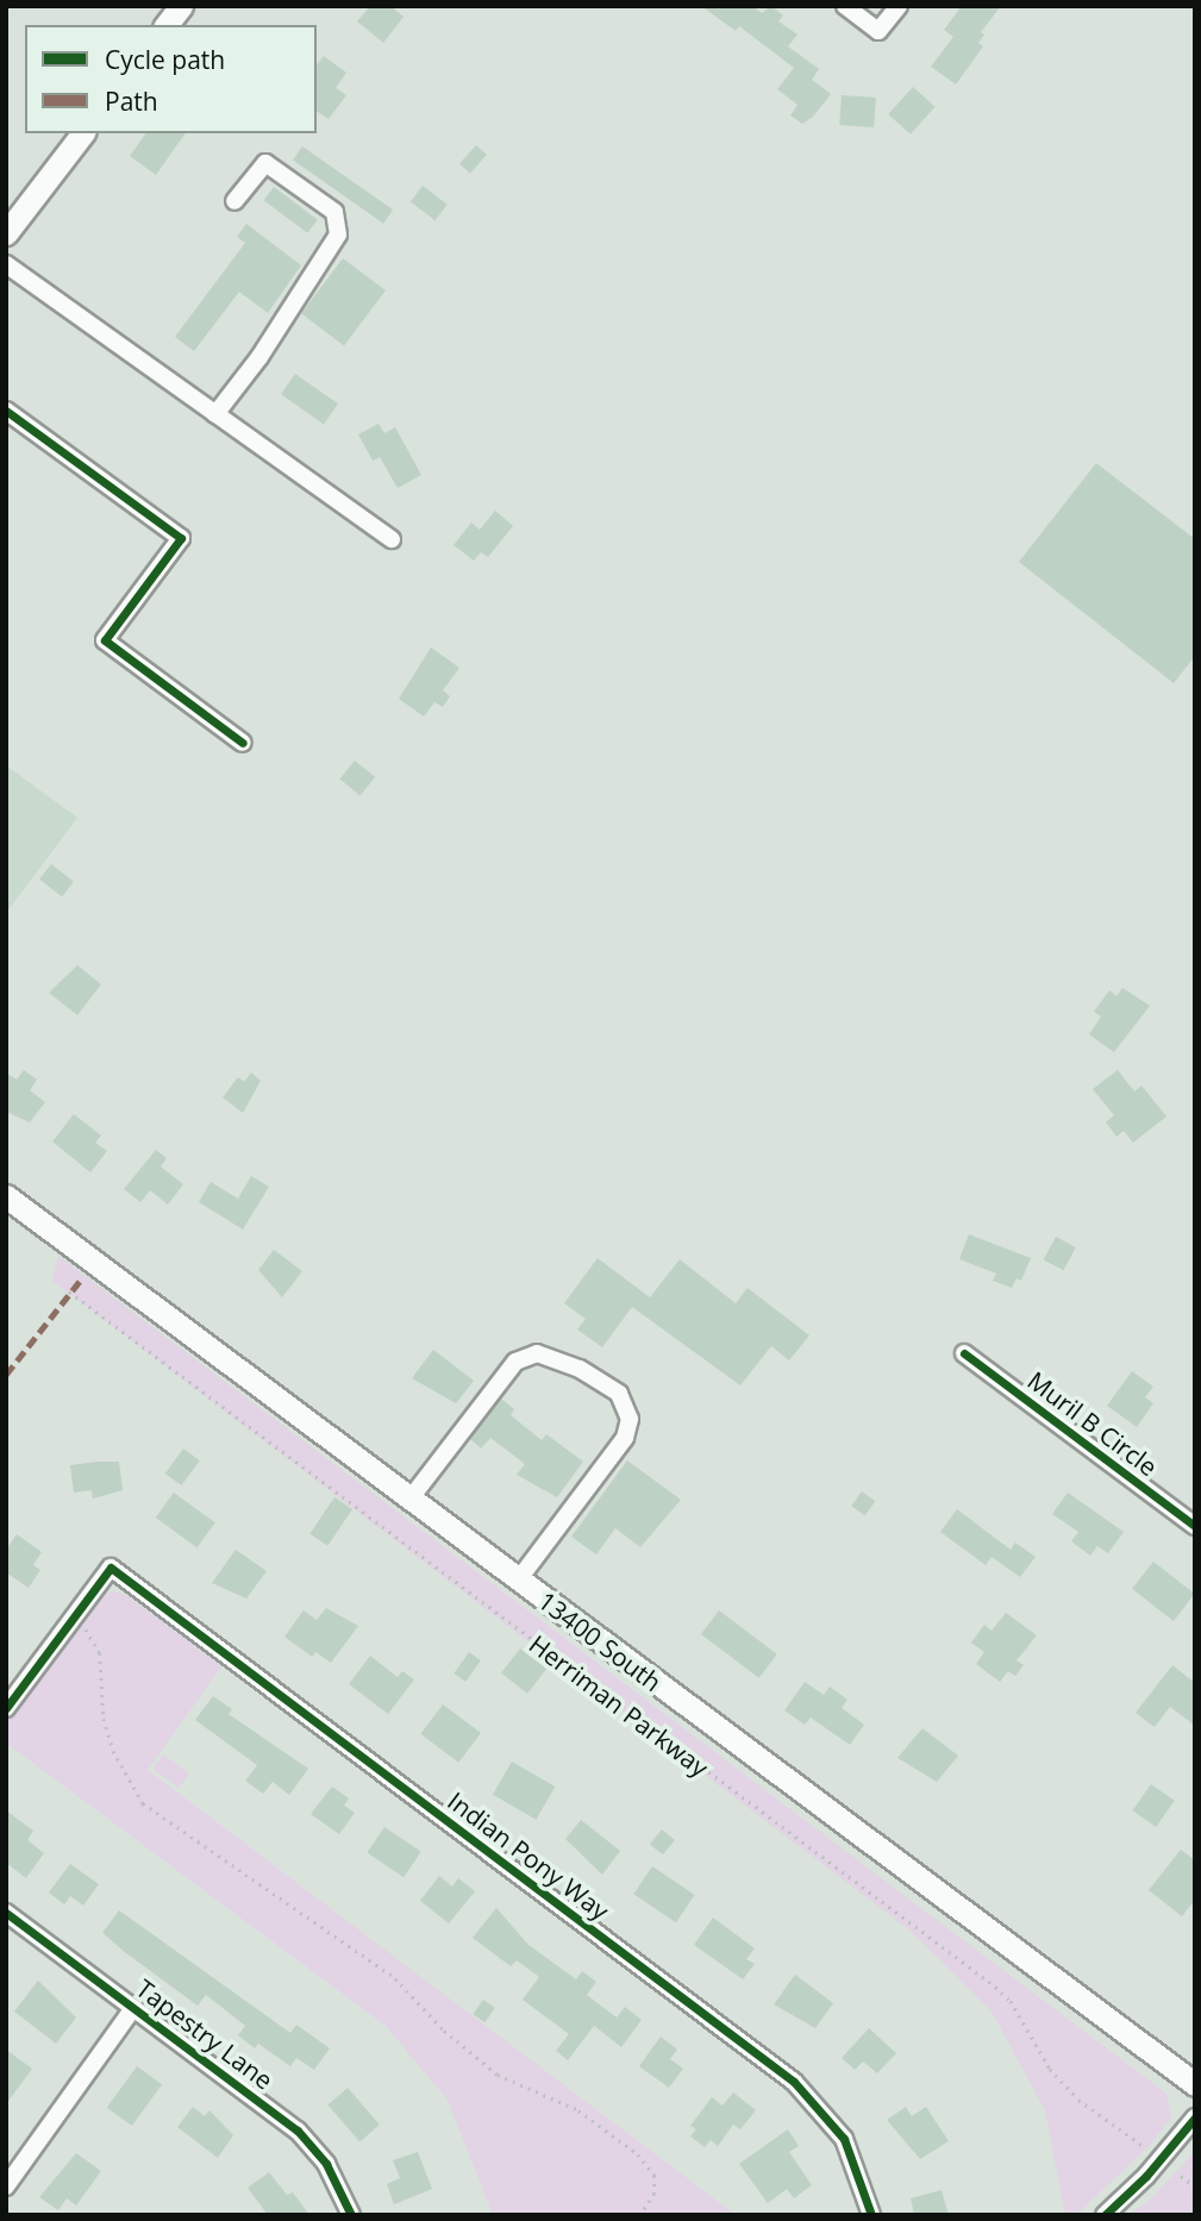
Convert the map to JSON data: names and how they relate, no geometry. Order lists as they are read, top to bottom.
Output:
{
  "streets": {
    "main road": ["13400 South"],
    "street": ["Muril B Circle", "Indian Pony Way", "Tapestry Lane"],
    "path": ["Herriman Parkway"]
  },
  "legend": ["Cycle path", "Path"]
}
